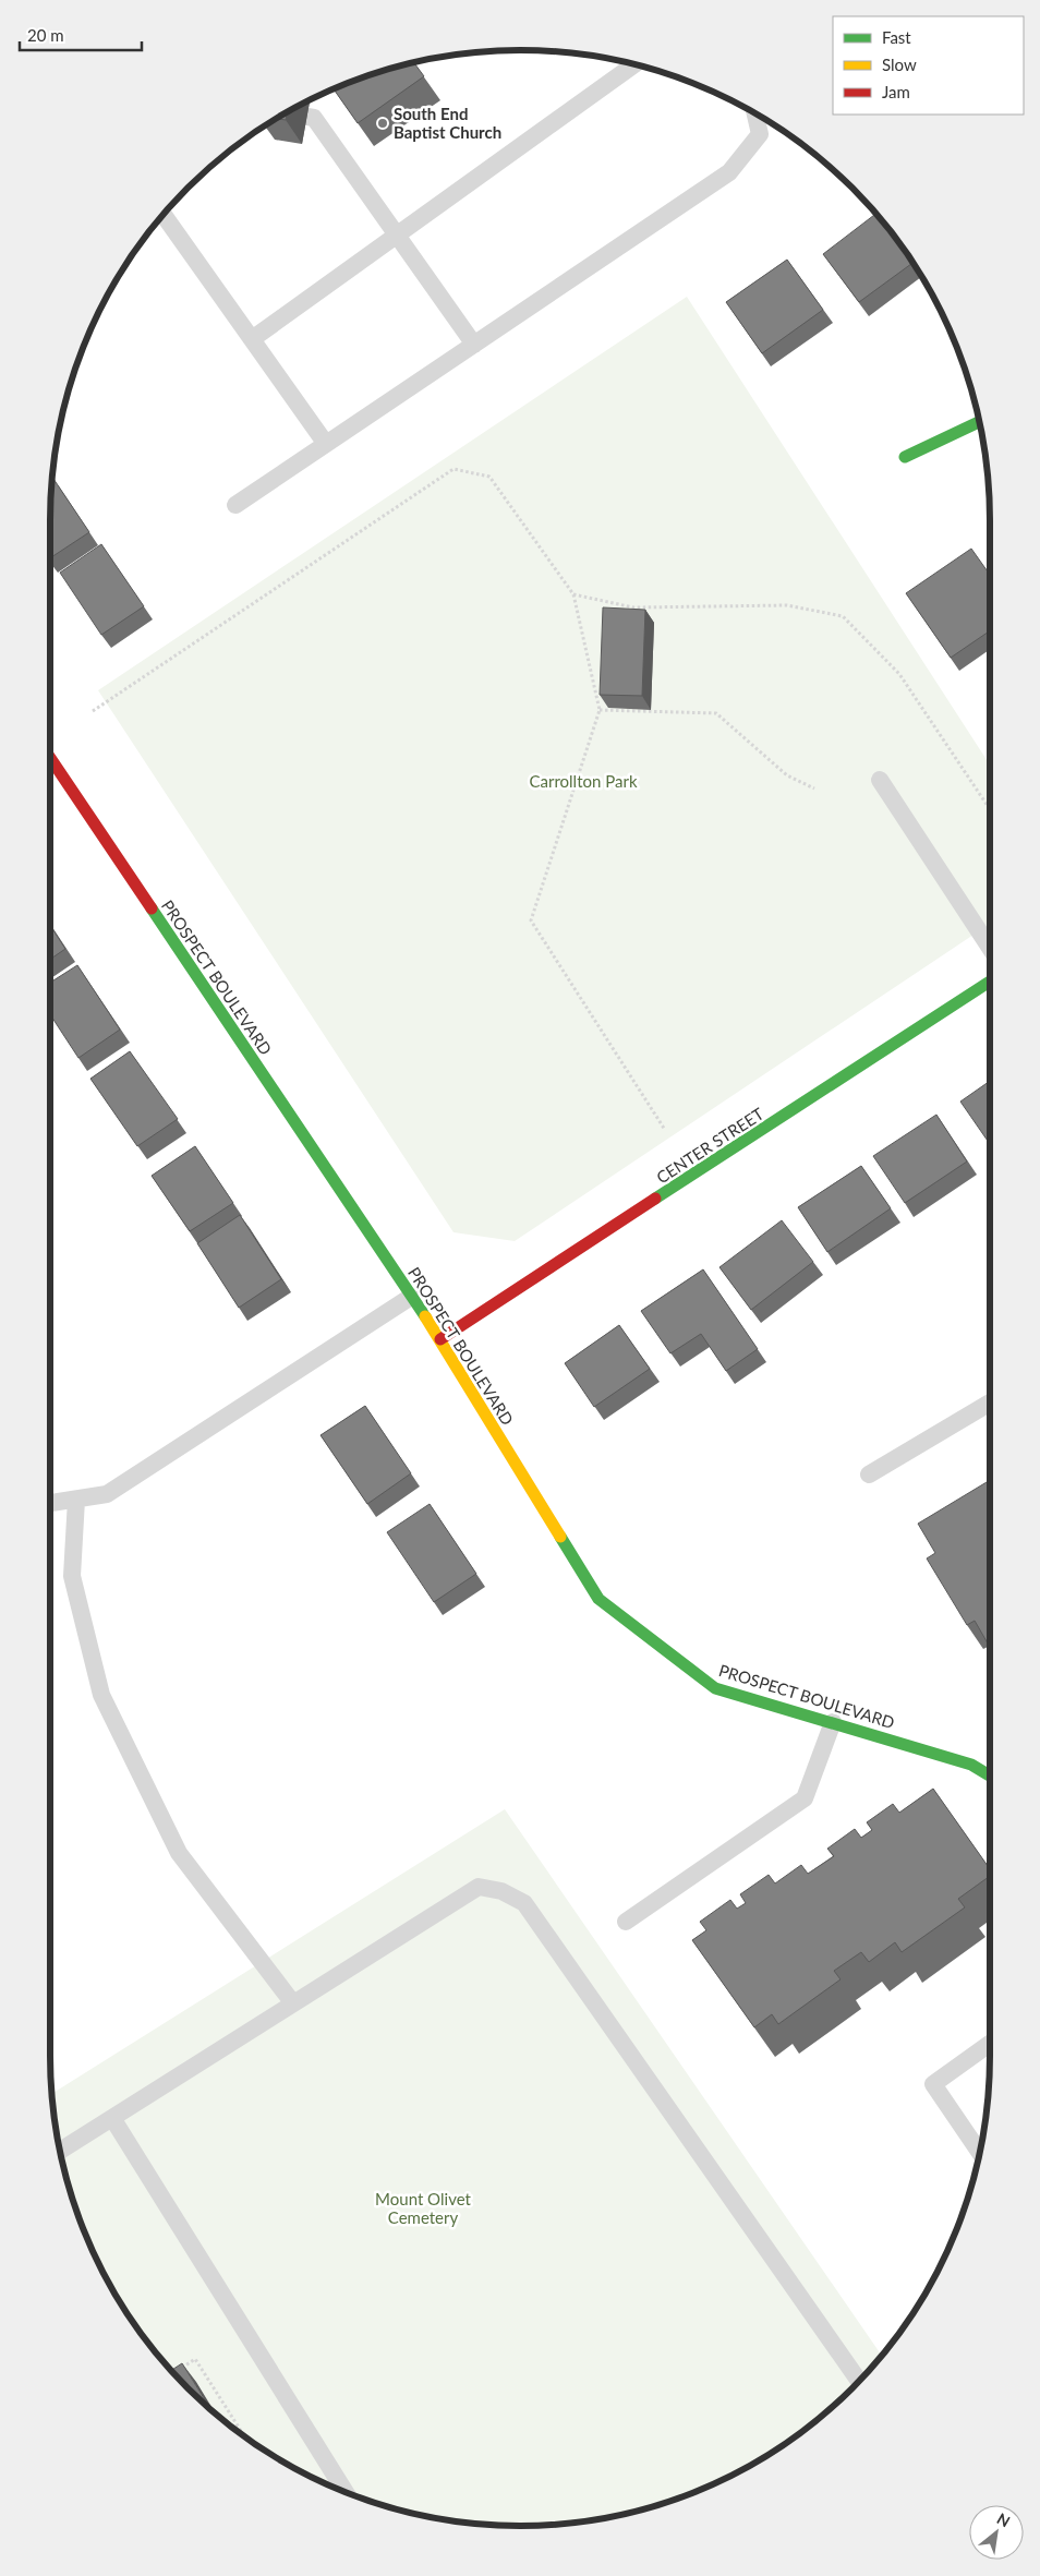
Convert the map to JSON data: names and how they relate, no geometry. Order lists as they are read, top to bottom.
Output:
{
  "streets": {
    "street": ["PROSPECT BOULEVARD", "CENTER STREET"]
  },
  "crossings": [
    ["PROSPECT BOULEVARD", "CENTER STREET"]
  ],
  "parks": ["Carrollton Park", "Mount Olivet Cemetery"],
  "places": ["South End Baptist Church"],
  "legend": ["Fast", "Slow", "Jam"],
  "scale_bar": "20 m",
  "north": "top right"
}
